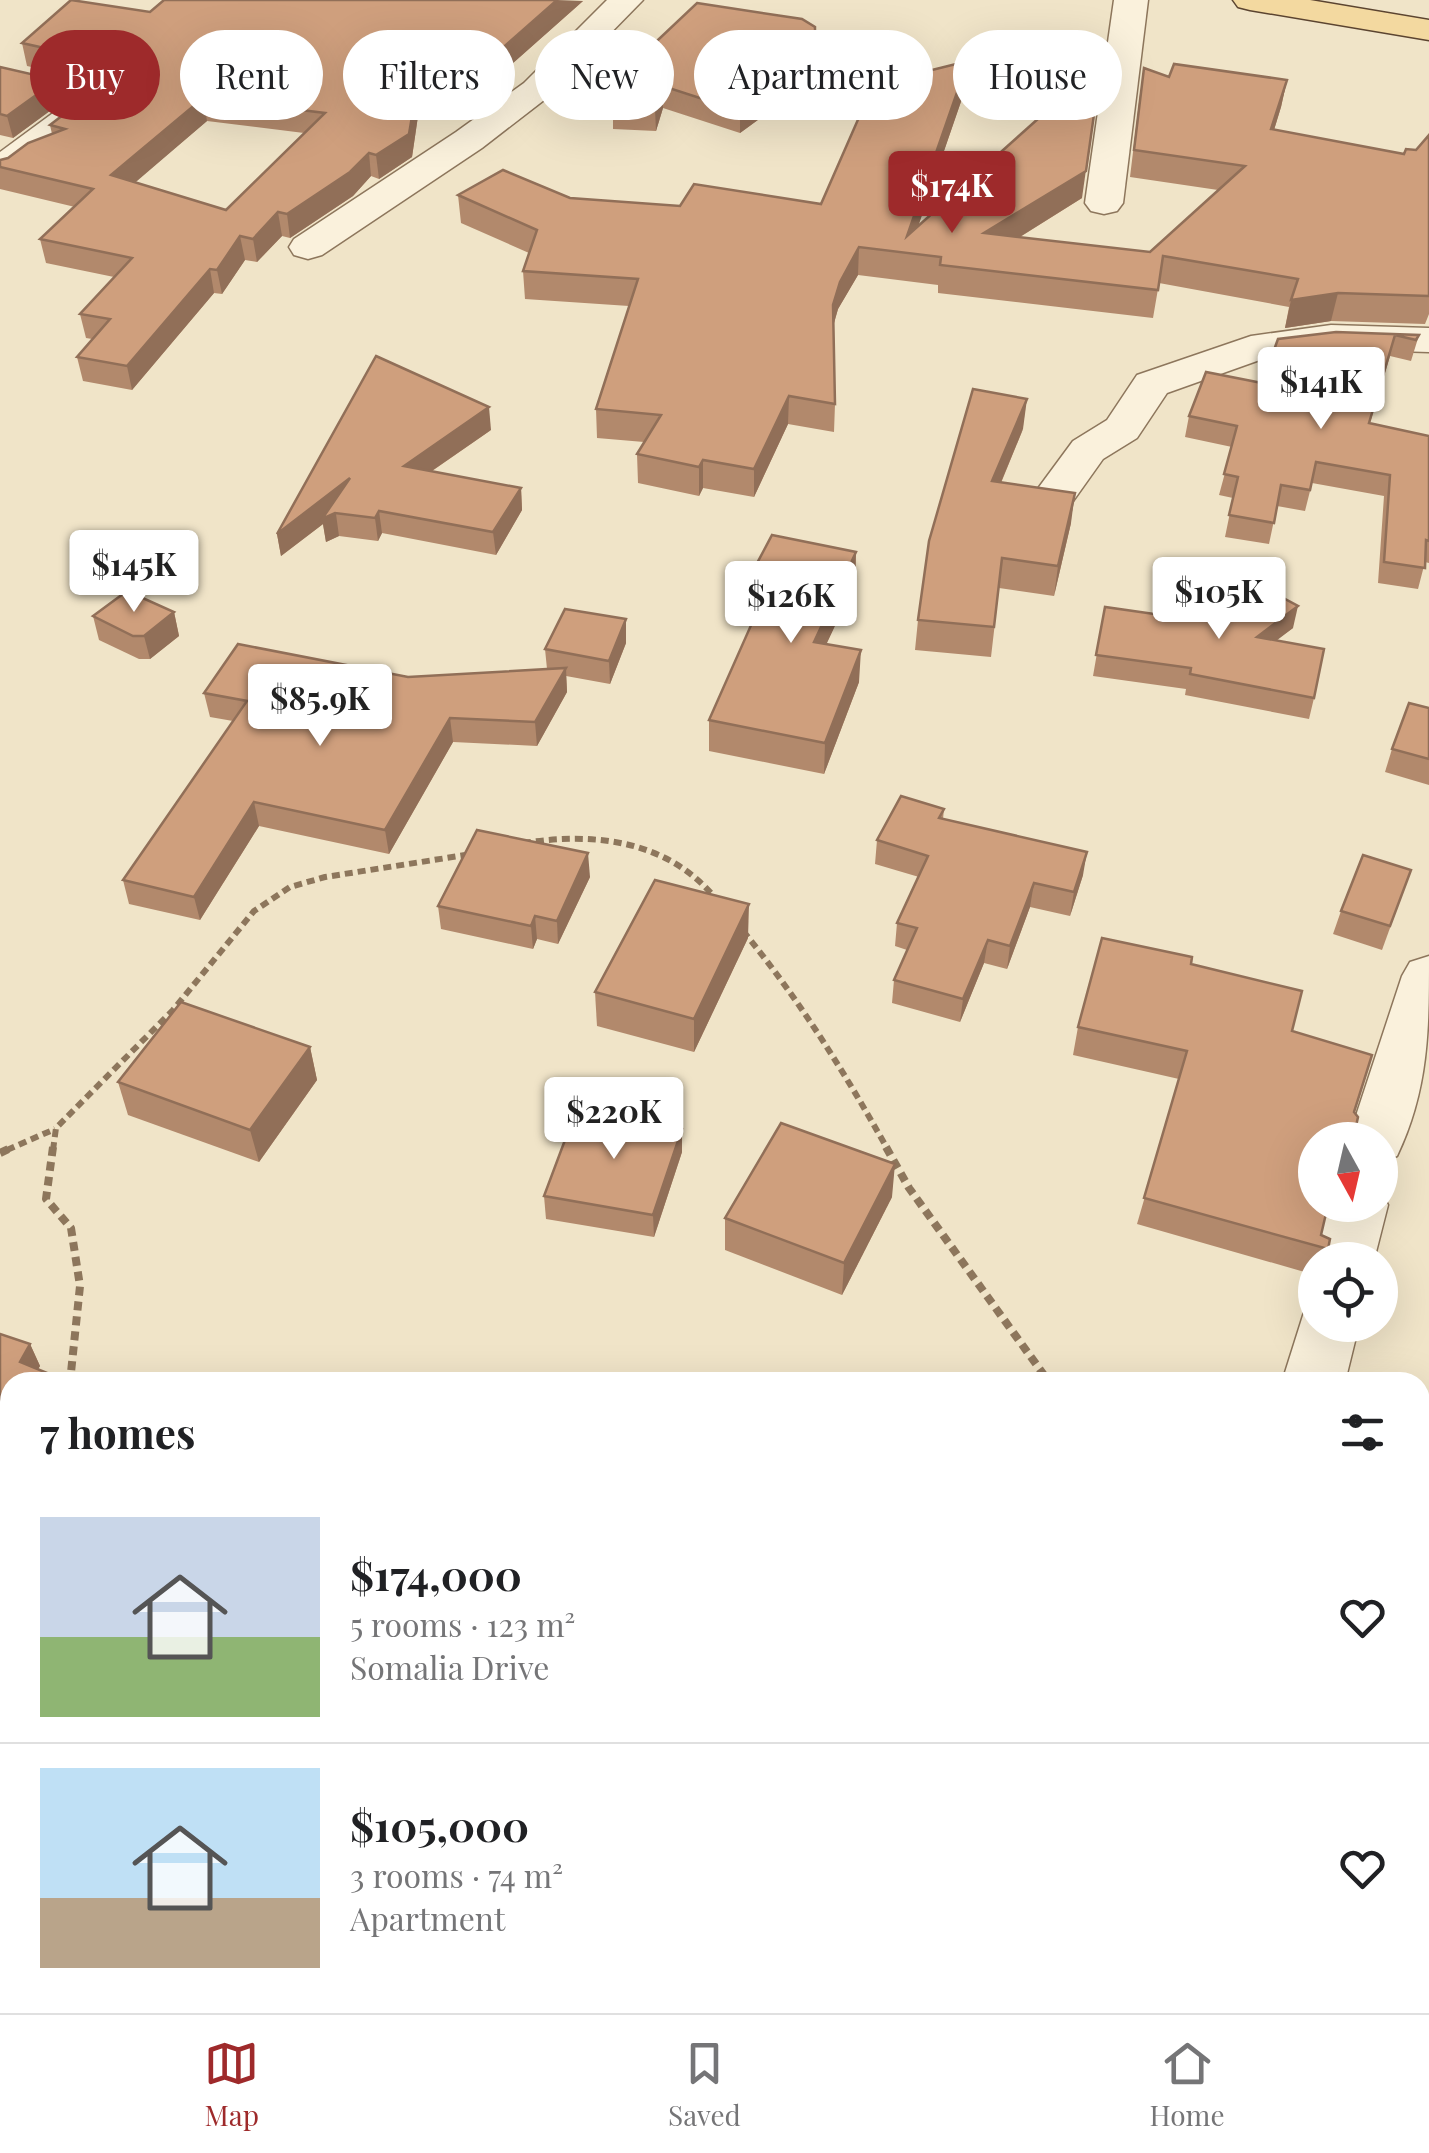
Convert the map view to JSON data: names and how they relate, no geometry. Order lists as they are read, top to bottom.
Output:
{
  "north": "bottom",
  "page": {
    "chip": [
      "Buy",
      "Rent",
      "Filters",
      "New",
      "Apartment",
      "House"
    ],
    "price": [
      "$174K",
      "$141K",
      "$145K",
      "$105K",
      "$126K",
      "$85.9K",
      "$220K"
    ],
    "heading": "7 homes",
    "list": [
      {
        "name": "$174,000",
        "note": "5 rooms · 123 m² · Somalia Drive"
      },
      {
        "name": "$105,000",
        "note": "3 rooms · 74 m² · Apartment"
      }
    ],
    "tabs": ["Map", "Saved", "Home"]
  }
}
